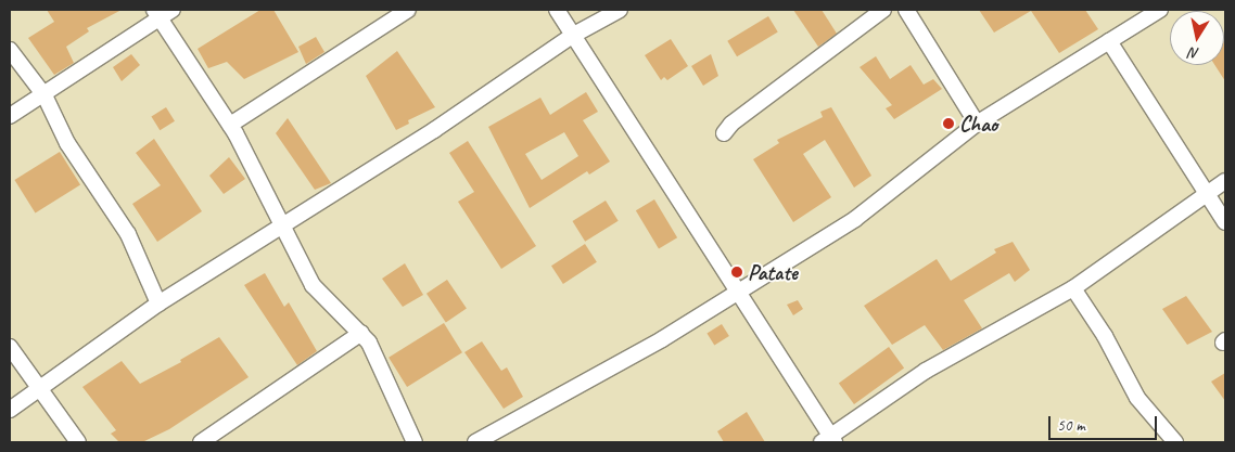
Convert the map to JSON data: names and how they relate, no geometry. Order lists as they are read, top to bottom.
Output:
{
  "places": ["Chao", "Patate"],
  "scale_bar": "50 m",
  "north": "bottom"
}
